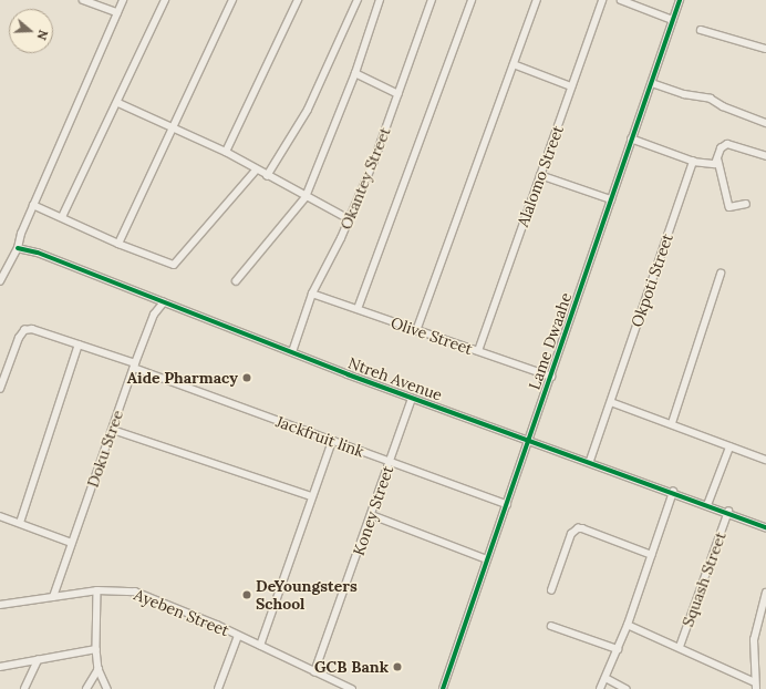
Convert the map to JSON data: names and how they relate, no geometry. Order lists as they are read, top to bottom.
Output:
{
  "streets": {
    "street": [
      "Alalomo Street",
      "Okantey Street",
      "Okpoti Street",
      "Olive Street",
      "Lame Dwaahe",
      "Ntreh Avenue",
      "Jackfruit link",
      "Doku Stree",
      "Koney Street",
      "Squash Street",
      "Ayeben Street"
    ]
  },
  "crossings": [
    ["Alalomo Street", "Olive Street"],
    ["Okantey Street", "Olive Street"],
    ["Okantey Street", "Ntreh Avenue"],
    ["Okpoti Street", "Ntreh Avenue"],
    ["Olive Street", "Lame Dwaahe"],
    ["Lame Dwaahe", "Ntreh Avenue"],
    ["Lame Dwaahe", "Jackfruit link"],
    ["Ntreh Avenue", "Doku Stree"],
    ["Ntreh Avenue", "Koney Street"],
    ["Ntreh Avenue", "Squash Street"],
    ["Jackfruit link", "Doku Stree"],
    ["Jackfruit link", "Koney Street"],
    ["Doku Stree", "Ayeben Street"],
    ["Koney Street", "Ayeben Street"]
  ],
  "places": ["Aide Pharmacy", "DeYoungsters School", "GCB Bank"],
  "north": "right"
}
